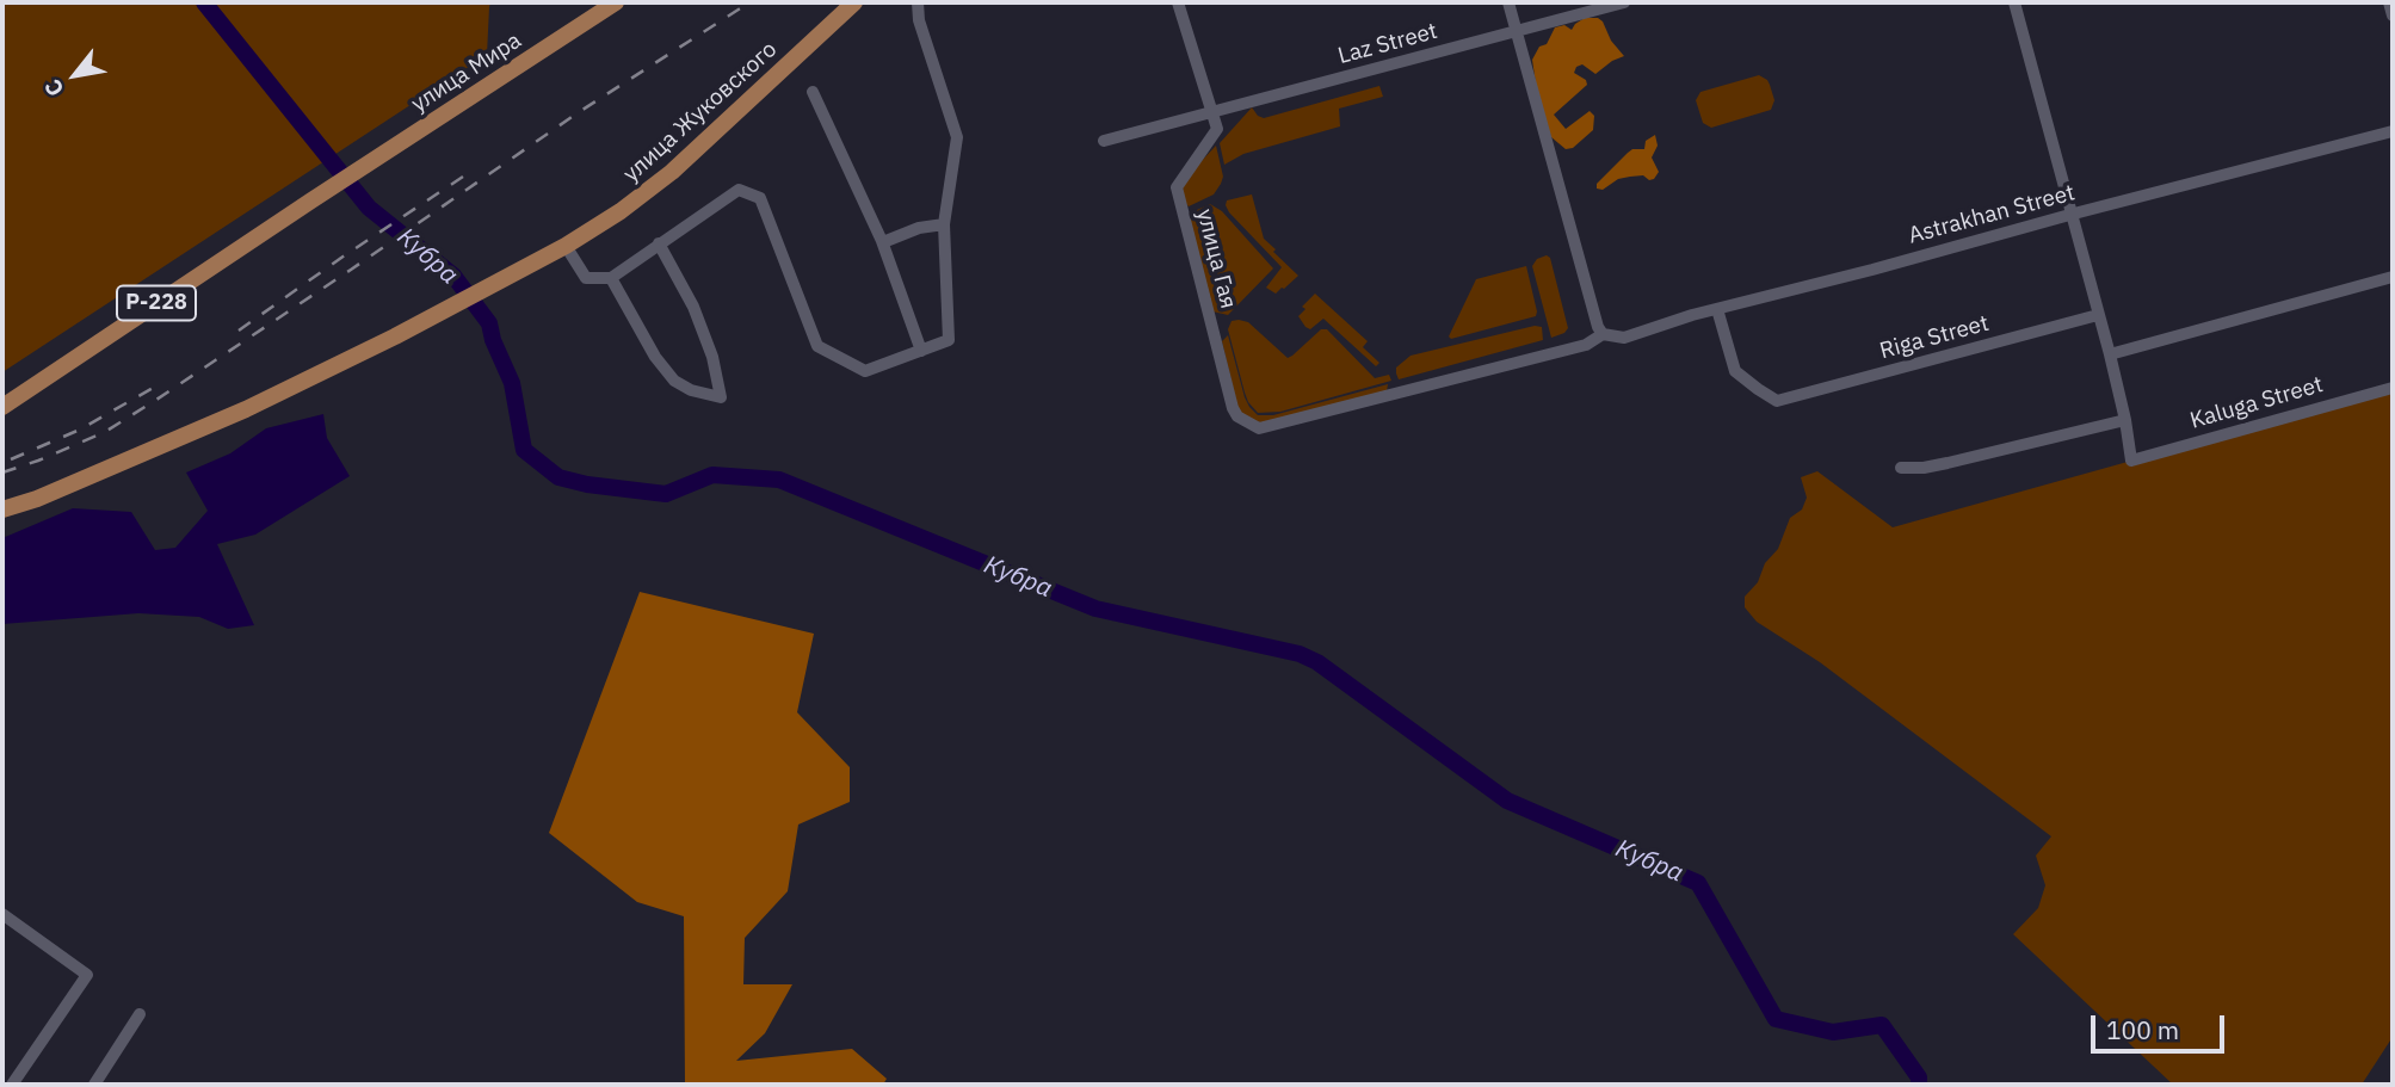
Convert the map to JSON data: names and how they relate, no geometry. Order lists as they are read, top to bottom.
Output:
{
  "streets": {
    "main road": ["улица Мира", "улица Жуковского", "Р-228"],
    "street": [
      "Laz Street",
      "Astrakhan Street",
      "улица Гая",
      "Riga Street",
      "Kaluga Street"
    ]
  },
  "crossings": [
    ["Laz Street", "улица Гая"],
    ["Astrakhan Street", "улица Гая"],
    ["Astrakhan Street", "Riga Street"]
  ],
  "water": ["Кубра"],
  "scale_bar": "100 m",
  "north": "bottom left"
}
